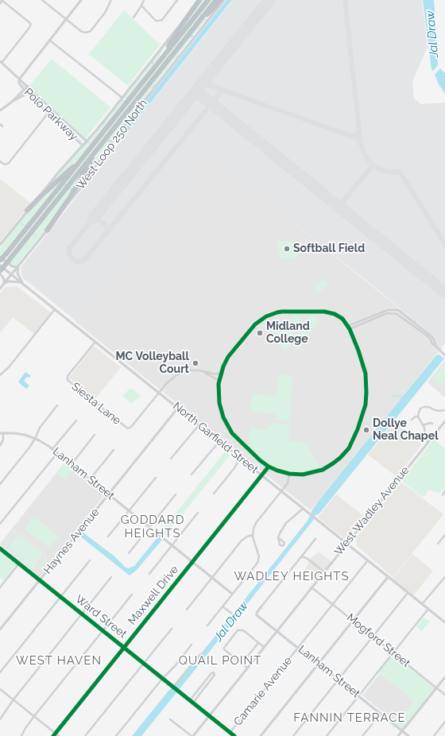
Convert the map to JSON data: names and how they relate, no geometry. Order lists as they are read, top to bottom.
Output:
{
  "streets": {
    "street": [
      "Polo Parkway",
      "West Loop 250 North",
      "Siesta Lane",
      "North Garfield Street",
      "Lanham Street",
      "West Wadley Avenue",
      "Haynes Avenue",
      "Maxwell Drive",
      "Ward Street",
      "Mogford Street",
      "Camarie Avenue"
    ]
  },
  "crossings": [
    ["Polo Parkway", "West Loop 250 North"],
    ["West Loop 250 North", "North Garfield Street"],
    ["Siesta Lane", "North Garfield Street"],
    ["North Garfield Street", "West Wadley Avenue"],
    ["North Garfield Street", "Haynes Avenue"],
    ["North Garfield Street", "Maxwell Drive"],
    ["North Garfield Street", "Camarie Avenue"],
    ["Lanham Street", "West Wadley Avenue"],
    ["Lanham Street", "Haynes Avenue"],
    ["Lanham Street", "Maxwell Drive"],
    ["Lanham Street", "Camarie Avenue"],
    ["West Wadley Avenue", "Ward Street"],
    ["West Wadley Avenue", "Mogford Street"],
    ["Haynes Avenue", "Ward Street"],
    ["Maxwell Drive", "Ward Street"],
    ["Ward Street", "Camarie Avenue"],
    ["Mogford Street", "Camarie Avenue"]
  ],
  "districts": [
    "GODDARD HEIGHTS",
    "WADLEY HEIGHTS",
    "WEST HAVEN",
    "QUAIL POINT",
    "FANNIN TERRACE"
  ],
  "water": ["Jal Draw"],
  "places": [
    "Softball Field",
    "Midland College",
    "MC Volleyball Court",
    "Dollye Neal Chapel"
  ]
}
